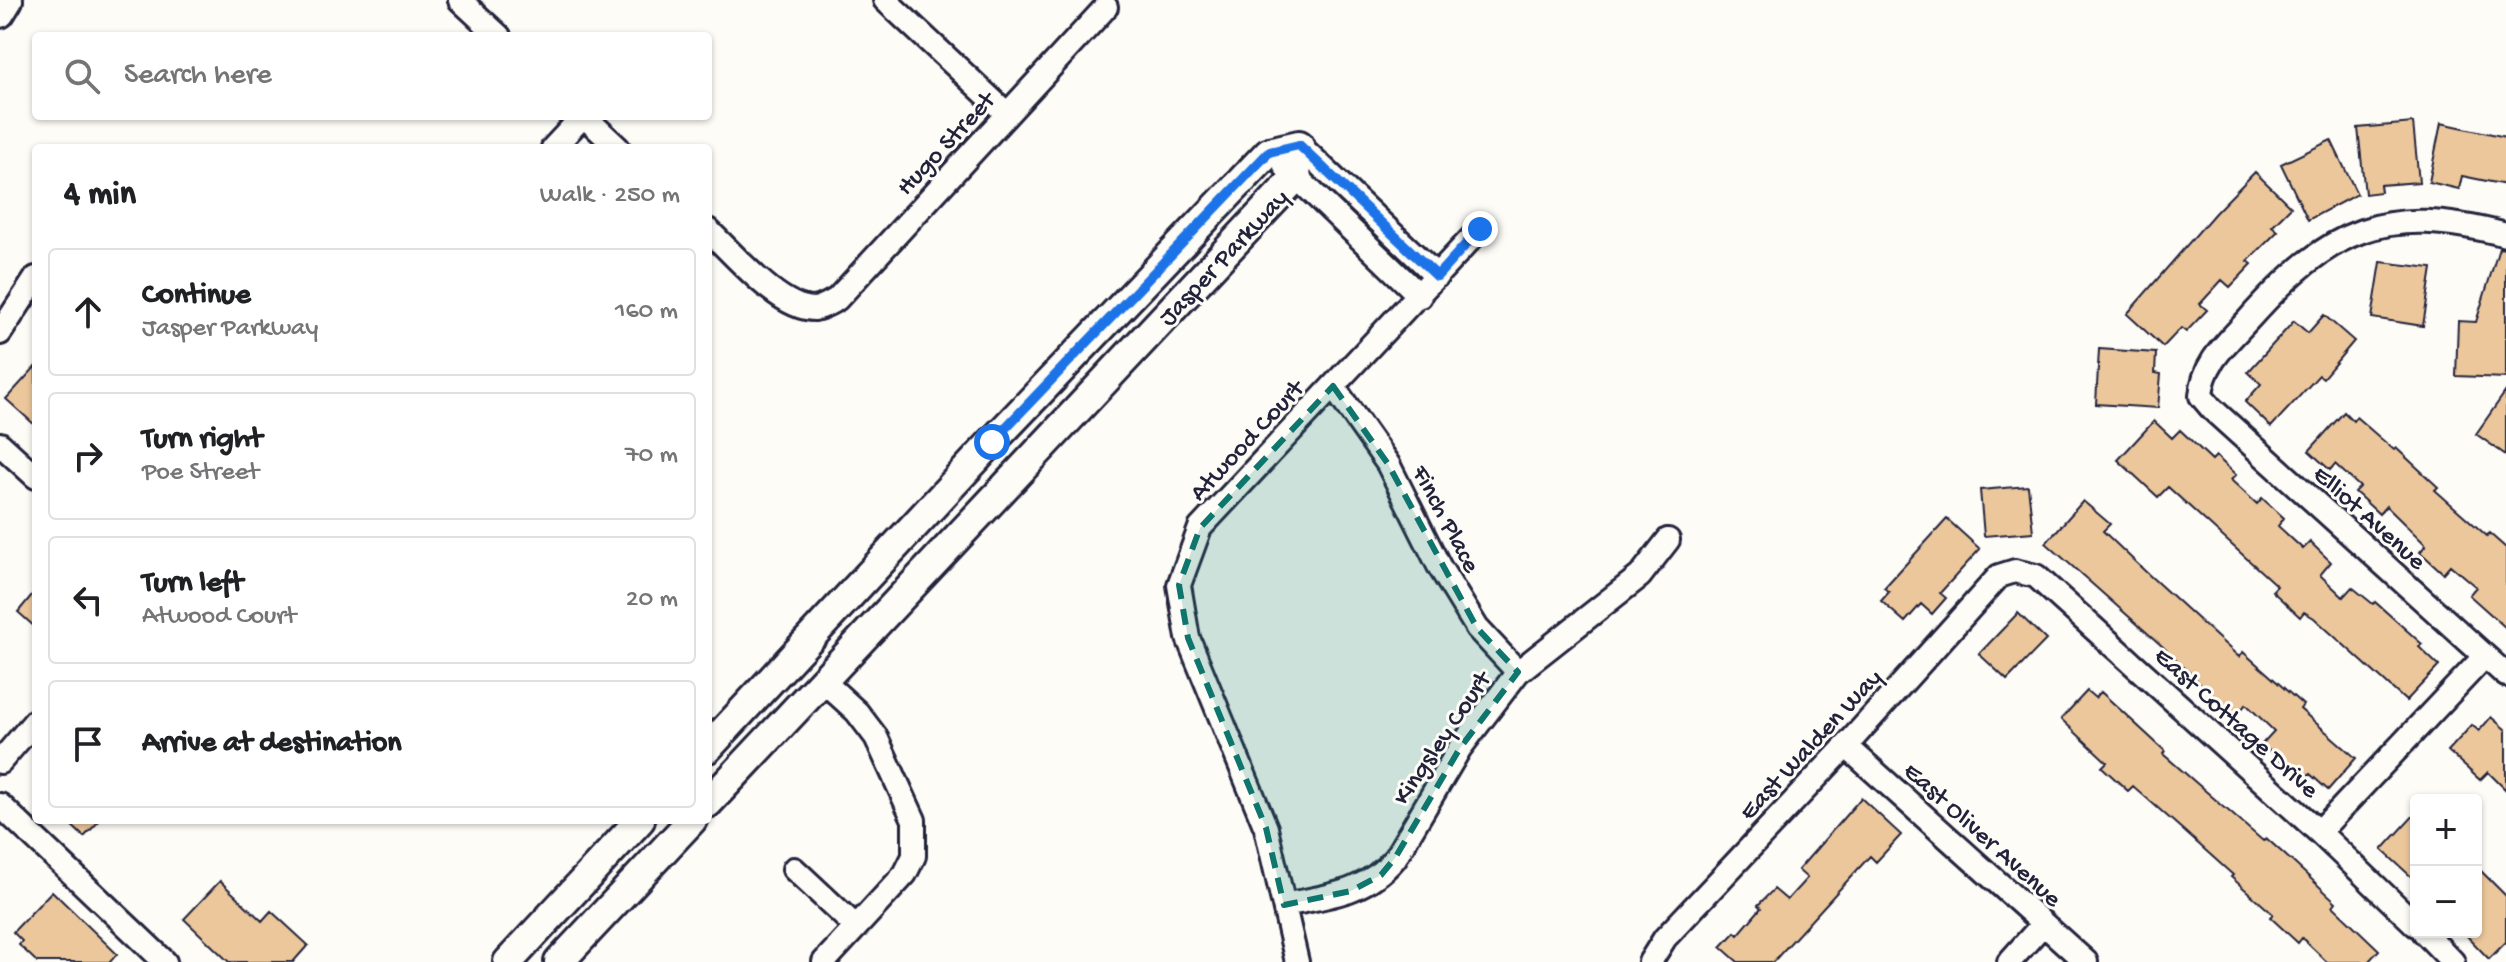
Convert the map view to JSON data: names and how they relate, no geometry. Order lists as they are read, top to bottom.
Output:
{
  "streets": {
    "street": [
      "Hugo Street",
      "Jasper Parkway",
      "Atwood Court",
      "Elliot Avenue",
      "Finch Place",
      "East Cottage Drive",
      "Kingsley Court",
      "East Walden Way",
      "East Oliver Avenue"
    ]
  },
  "crossings": [
    ["Atwood Court", "Finch Place"],
    ["Atwood Court", "Kingsley Court"],
    ["Finch Place", "Kingsley Court"],
    ["East Cottage Drive", "East Walden Way"],
    ["East Walden Way", "East Oliver Avenue"]
  ],
  "page": {
    "search": "Search here",
    "heading": ["4 min", "Walk · 250 m"],
    "list": [
      ["Continue", "Jasper Parkway", "160 m"],
      ["Turn right", "Poe Street", "70 m"],
      ["Turn left", "Atwood Court", "20 m"],
      "Arrive at destination"
    ],
    "map_buttons": ["+", "−"]
  }
}
